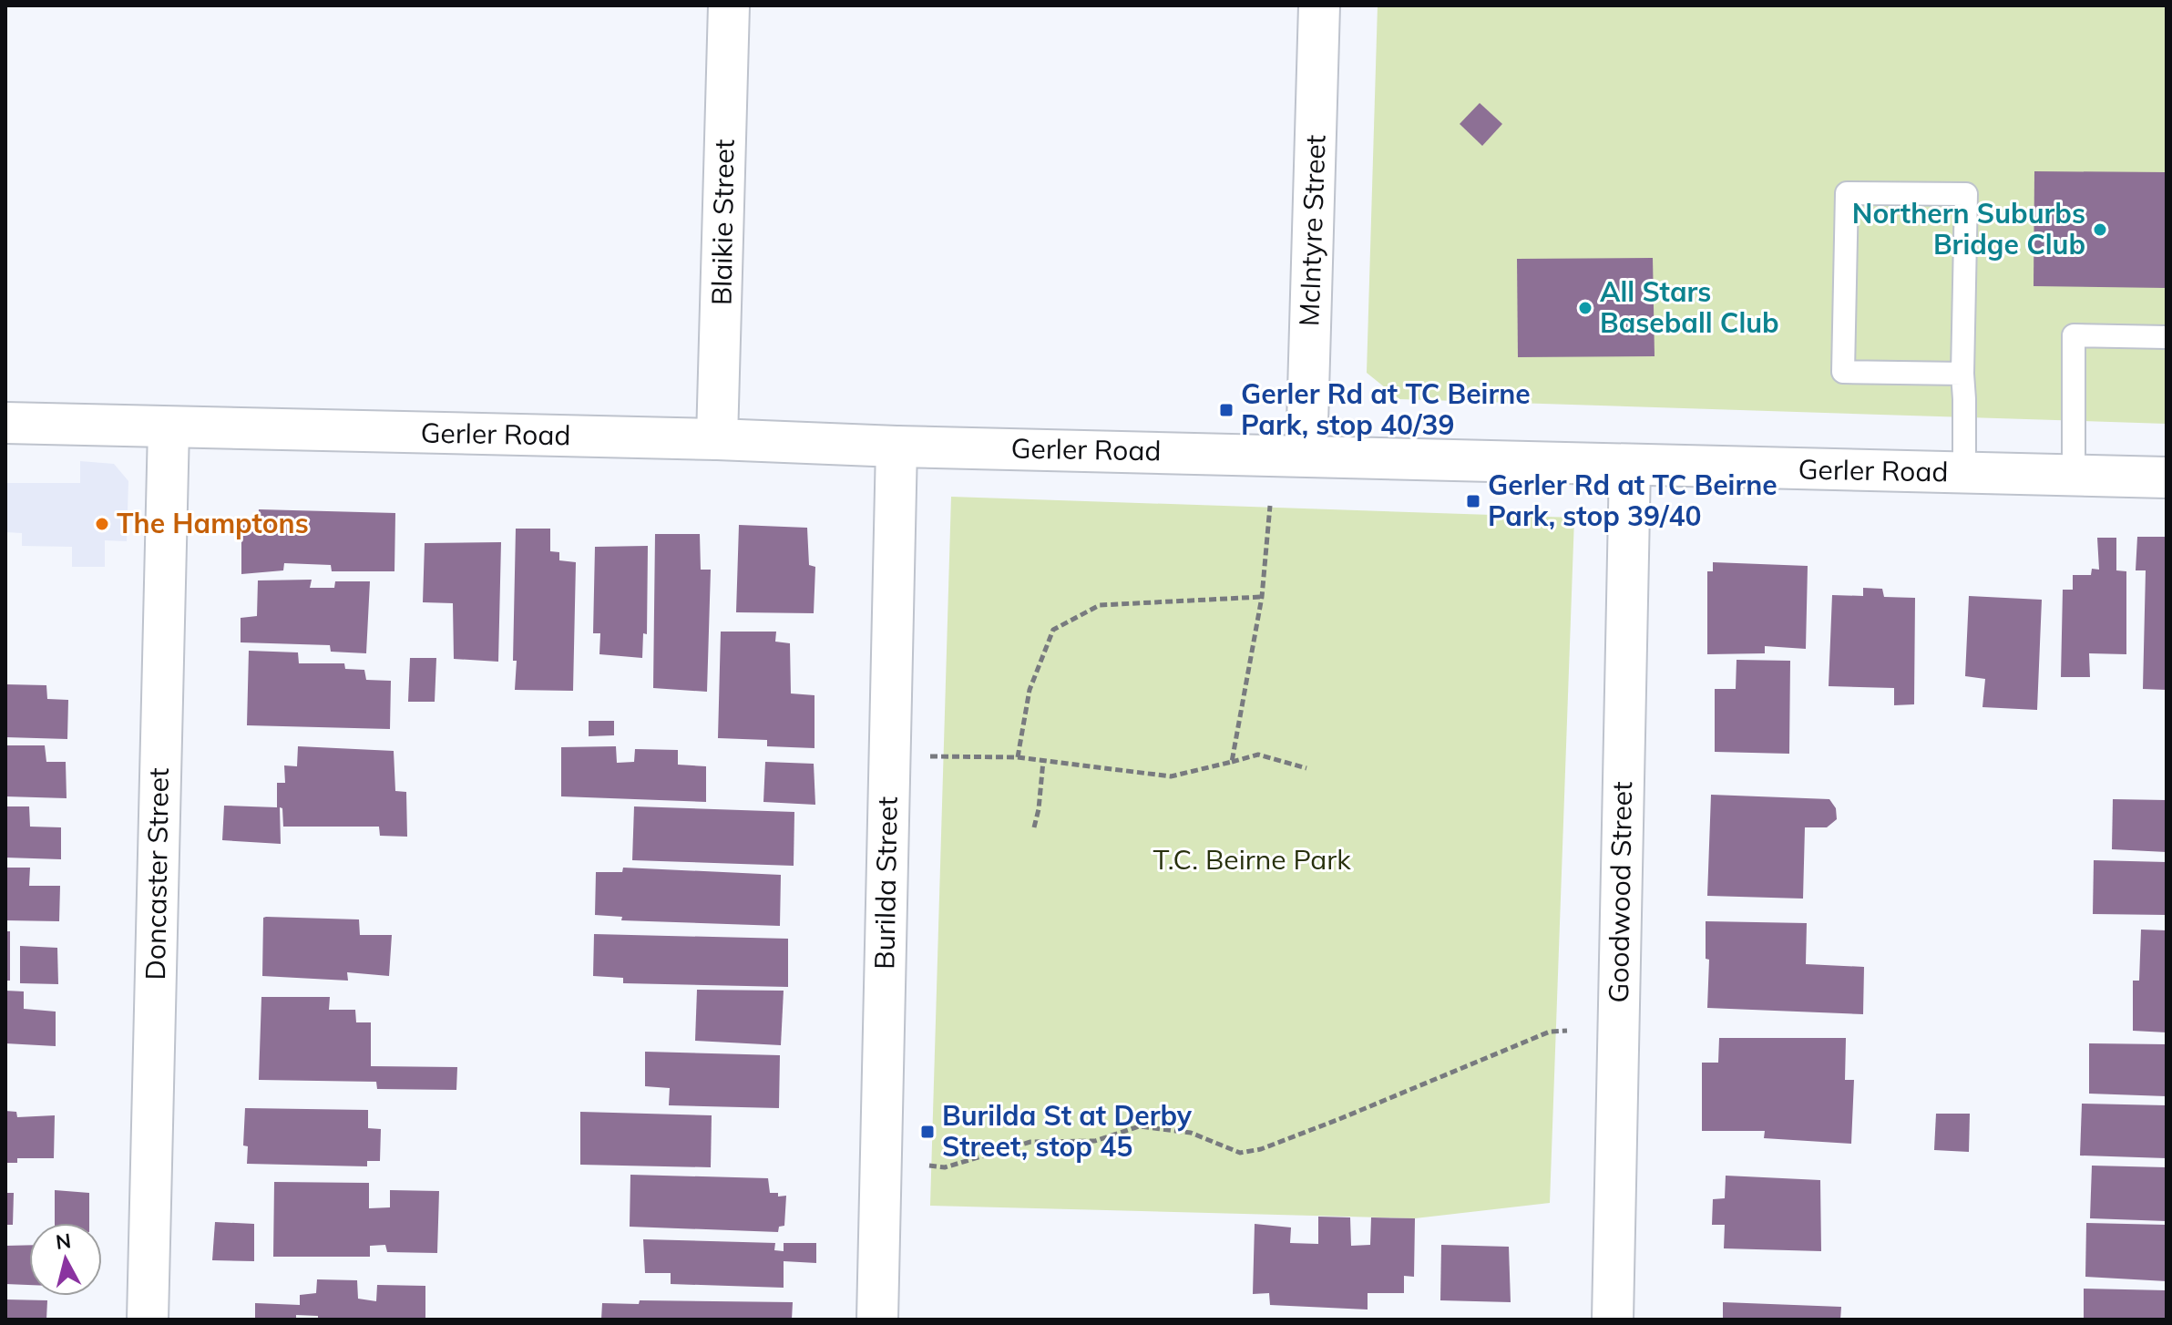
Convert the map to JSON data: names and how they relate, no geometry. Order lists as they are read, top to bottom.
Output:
{
  "streets": {
    "street": [
      "Blaikie Street",
      "McIntyre Street",
      "Gerler Road",
      "Doncaster Street",
      "Burilda Street",
      "Goodwood Street"
    ]
  },
  "crossings": [
    ["Blaikie Street", "Gerler Road"],
    ["McIntyre Street", "Gerler Road"],
    ["Gerler Road", "Doncaster Street"],
    ["Gerler Road", "Burilda Street"],
    ["Gerler Road", "Goodwood Street"]
  ],
  "parks": ["T.C. Beirne Park"],
  "places": {
    "other": ["Northern Suburbs Bridge Club", "All Stars Baseball Club", "The Hamptons"],
    "transit": ["Gerler Rd at TC Beirne Park, stop 40/39", "Gerler Rd at TC Beirne Park, stop 39/40", "Burilda St at Derby Street, stop 45"]
  },
  "north": "top"
}
